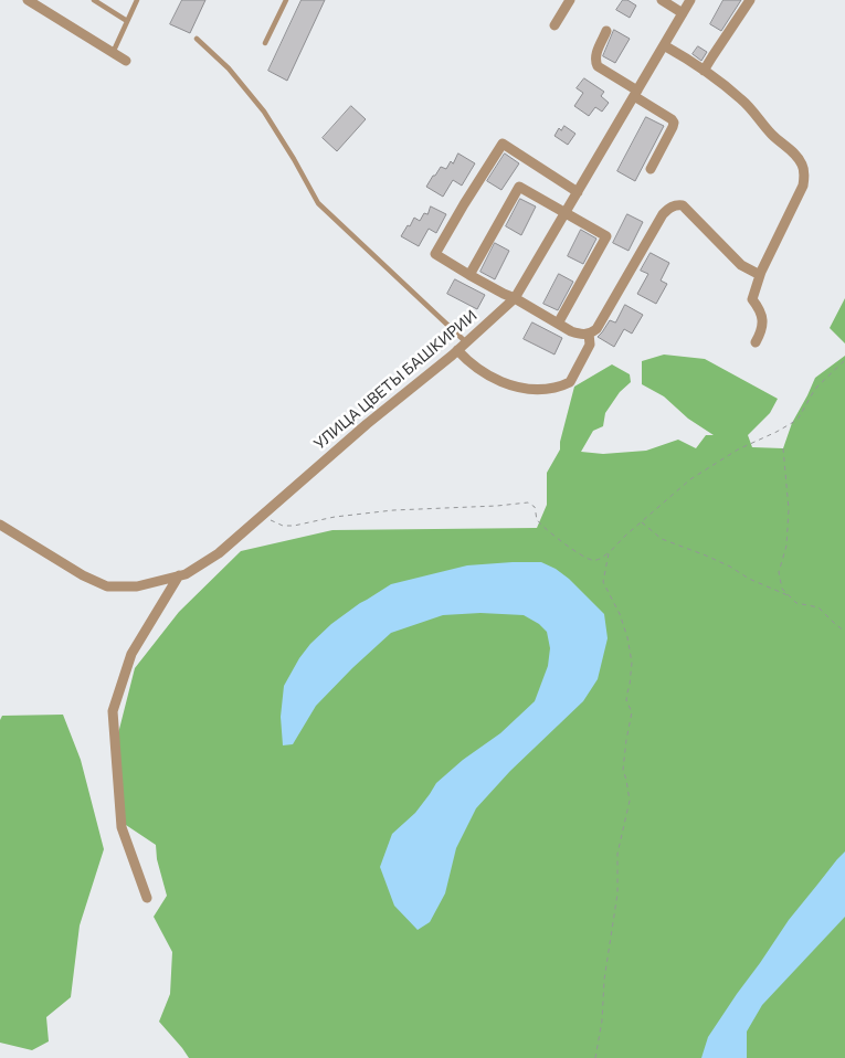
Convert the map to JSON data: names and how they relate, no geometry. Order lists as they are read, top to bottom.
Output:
{
  "streets": {
    "street": ["УЛИЦА ЦВЕТЫ БАШКИРИИ"]
  }
}
